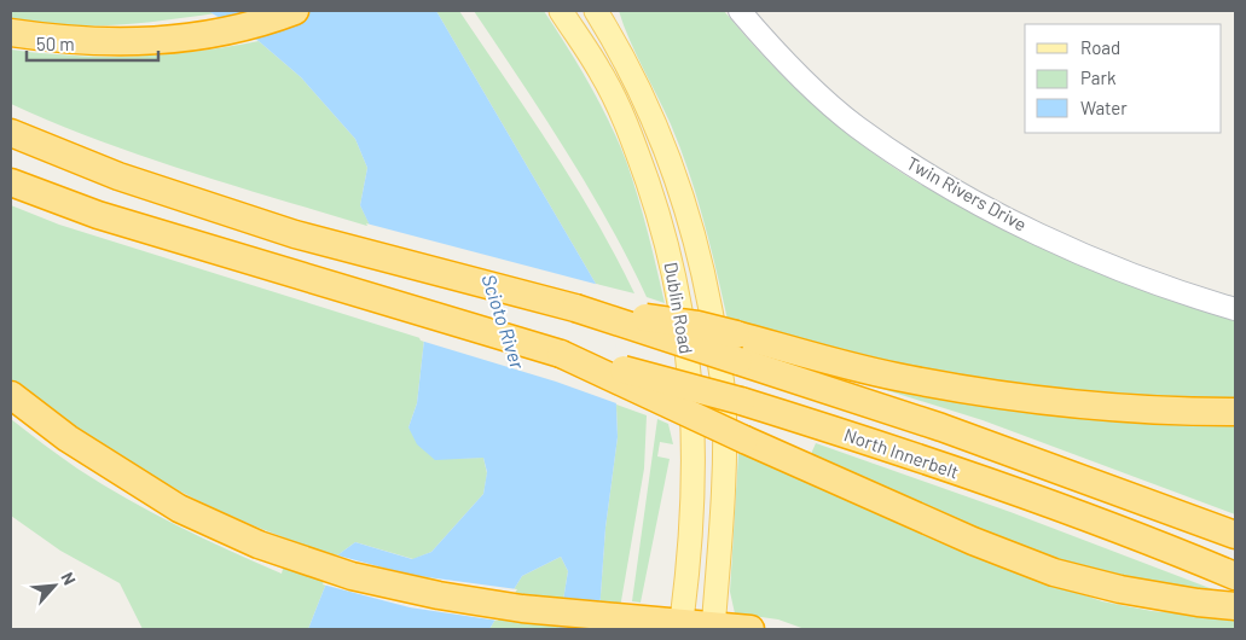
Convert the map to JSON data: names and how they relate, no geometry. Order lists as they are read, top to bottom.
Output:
{
  "streets": {
    "highway": ["North Innerbelt"],
    "main road": ["Twin Rivers Drive", "Dublin Road"]
  },
  "water": ["Scioto River"],
  "legend": ["Road", "Park", "Water"],
  "scale_bar": "50 m",
  "north": "top right"
}
